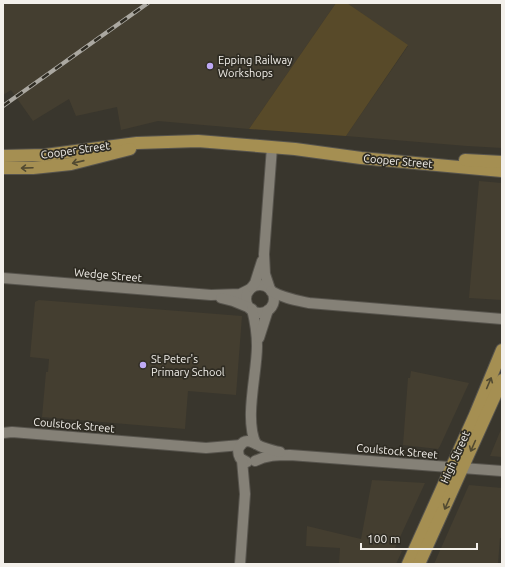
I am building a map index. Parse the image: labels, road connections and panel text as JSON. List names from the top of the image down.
{
  "streets": {
    "main road": ["Cooper Street", "High Street"],
    "street": ["Wedge Street", "Coulstock Street"]
  },
  "crossings": [
    ["Coulstock Street", "High Street"]
  ],
  "places": ["Epping Railway Workshops", "St Peter's Primary School"],
  "scale_bar": "100 m"
}
